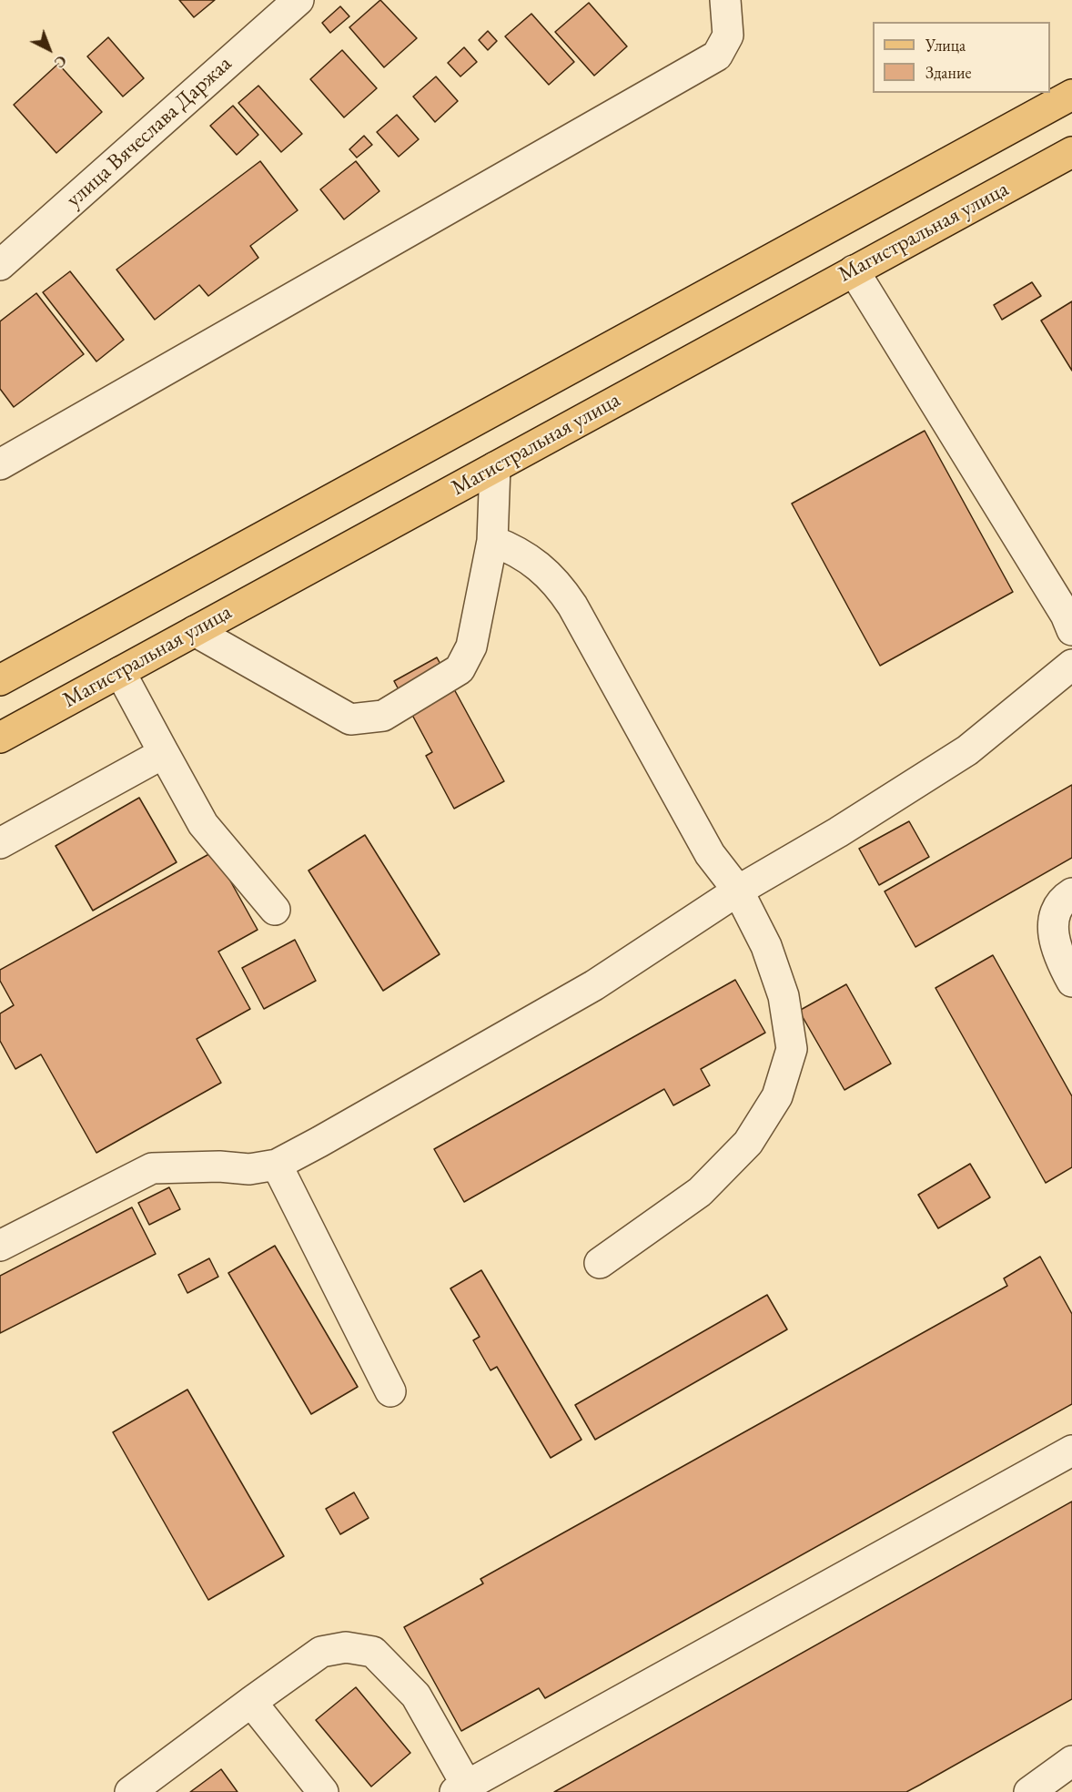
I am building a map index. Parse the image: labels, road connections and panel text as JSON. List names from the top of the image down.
{
  "streets": {
    "main road": ["Магистральная улица"],
    "street": ["улица Вячеслава Даржаа"]
  },
  "legend": ["Улица", "Здание"],
  "north": "bottom right"
}
